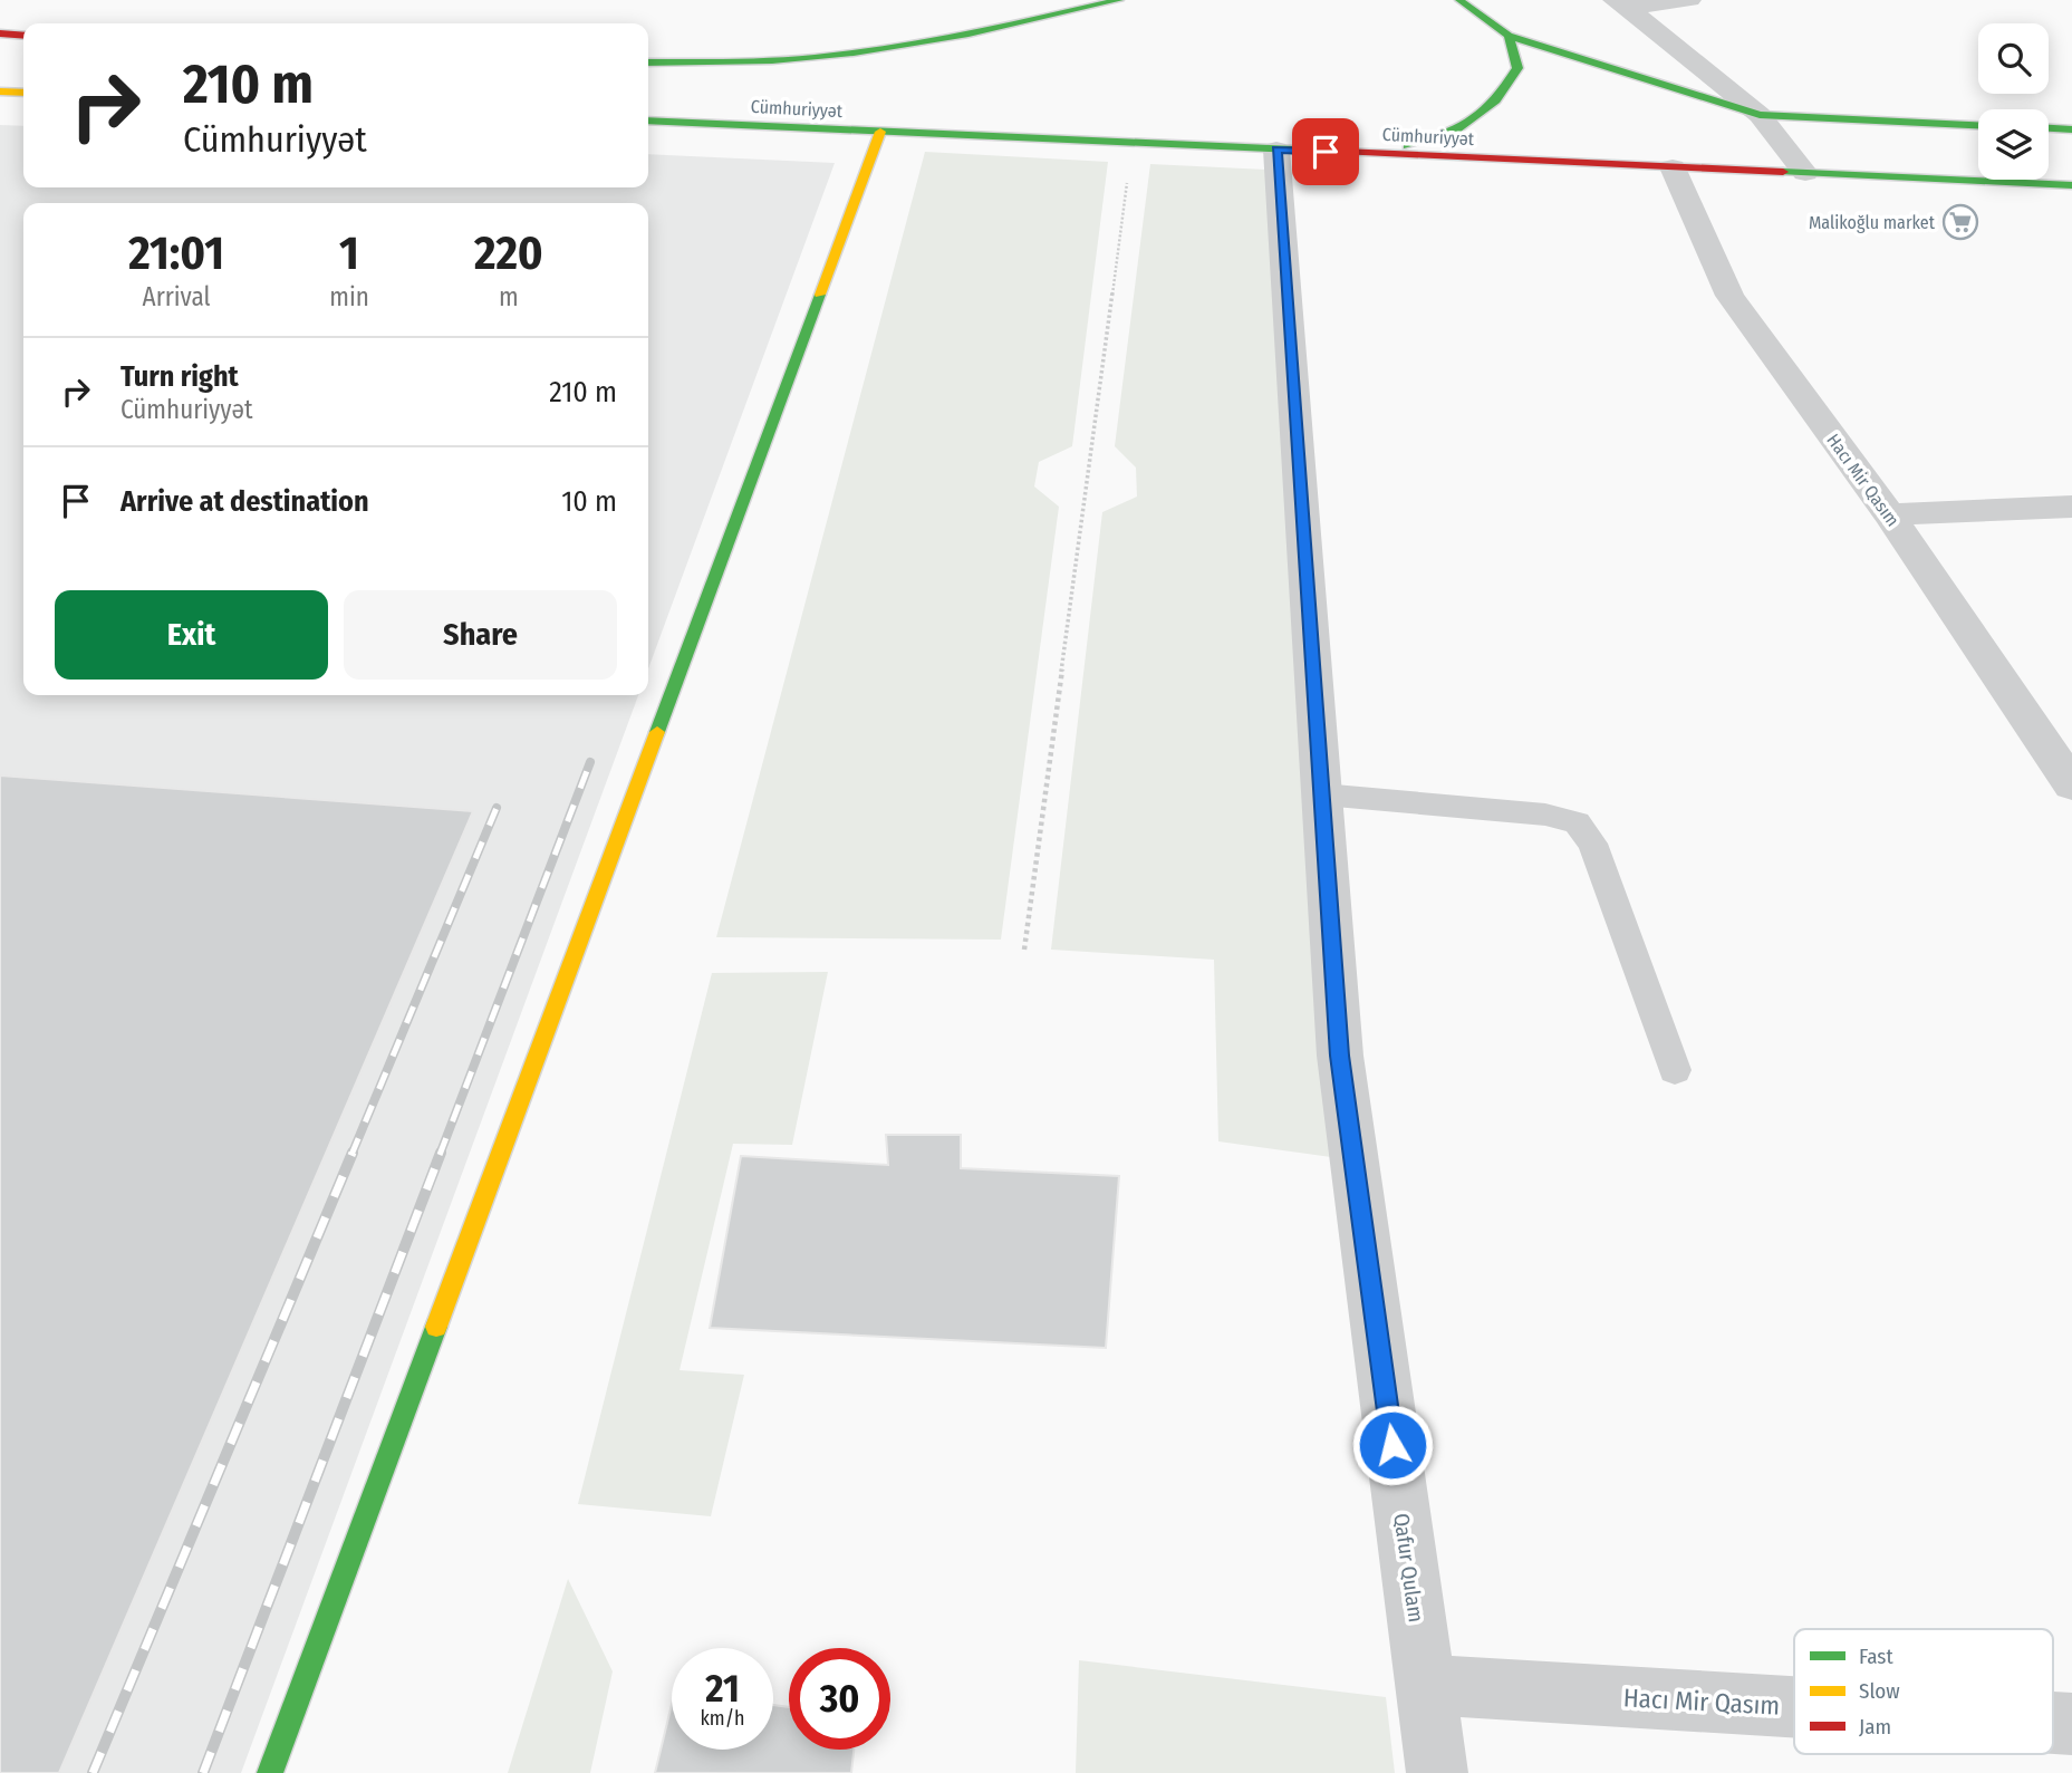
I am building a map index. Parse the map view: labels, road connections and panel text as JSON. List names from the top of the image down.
{
  "streets": {
    "main road": ["Cümhuriyyət"],
    "street": ["Hacı Mir Qasım", "Qafur Qulam"]
  },
  "crossings": [
    ["Cümhuriyyət", "Hacı Mir Qasım"],
    ["Cümhuriyyət", "Qafur Qulam"],
    ["Hacı Mir Qasım", "Qafur Qulam"]
  ],
  "places": {
    "supermarket": ["Malikoğlu market"]
  },
  "legend": ["Fast", "Slow", "Jam"],
  "page": {
    "turn": ["210 m", "Cümhuriyyət"],
    "eta": [
      "21:01",
      "Arrival",
      "1",
      "min",
      "220",
      "m"
    ],
    "list": [
      {
        "name": "Turn right",
        "note": "Cümhuriyyət",
        "value": "210 m"
      },
      {
        "name": "Arrive at destination",
        "value": "10 m"
      }
    ],
    "buttons": ["Exit", "Share"],
    "speed": "21 km/h",
    "limit": "30"
  }
}
